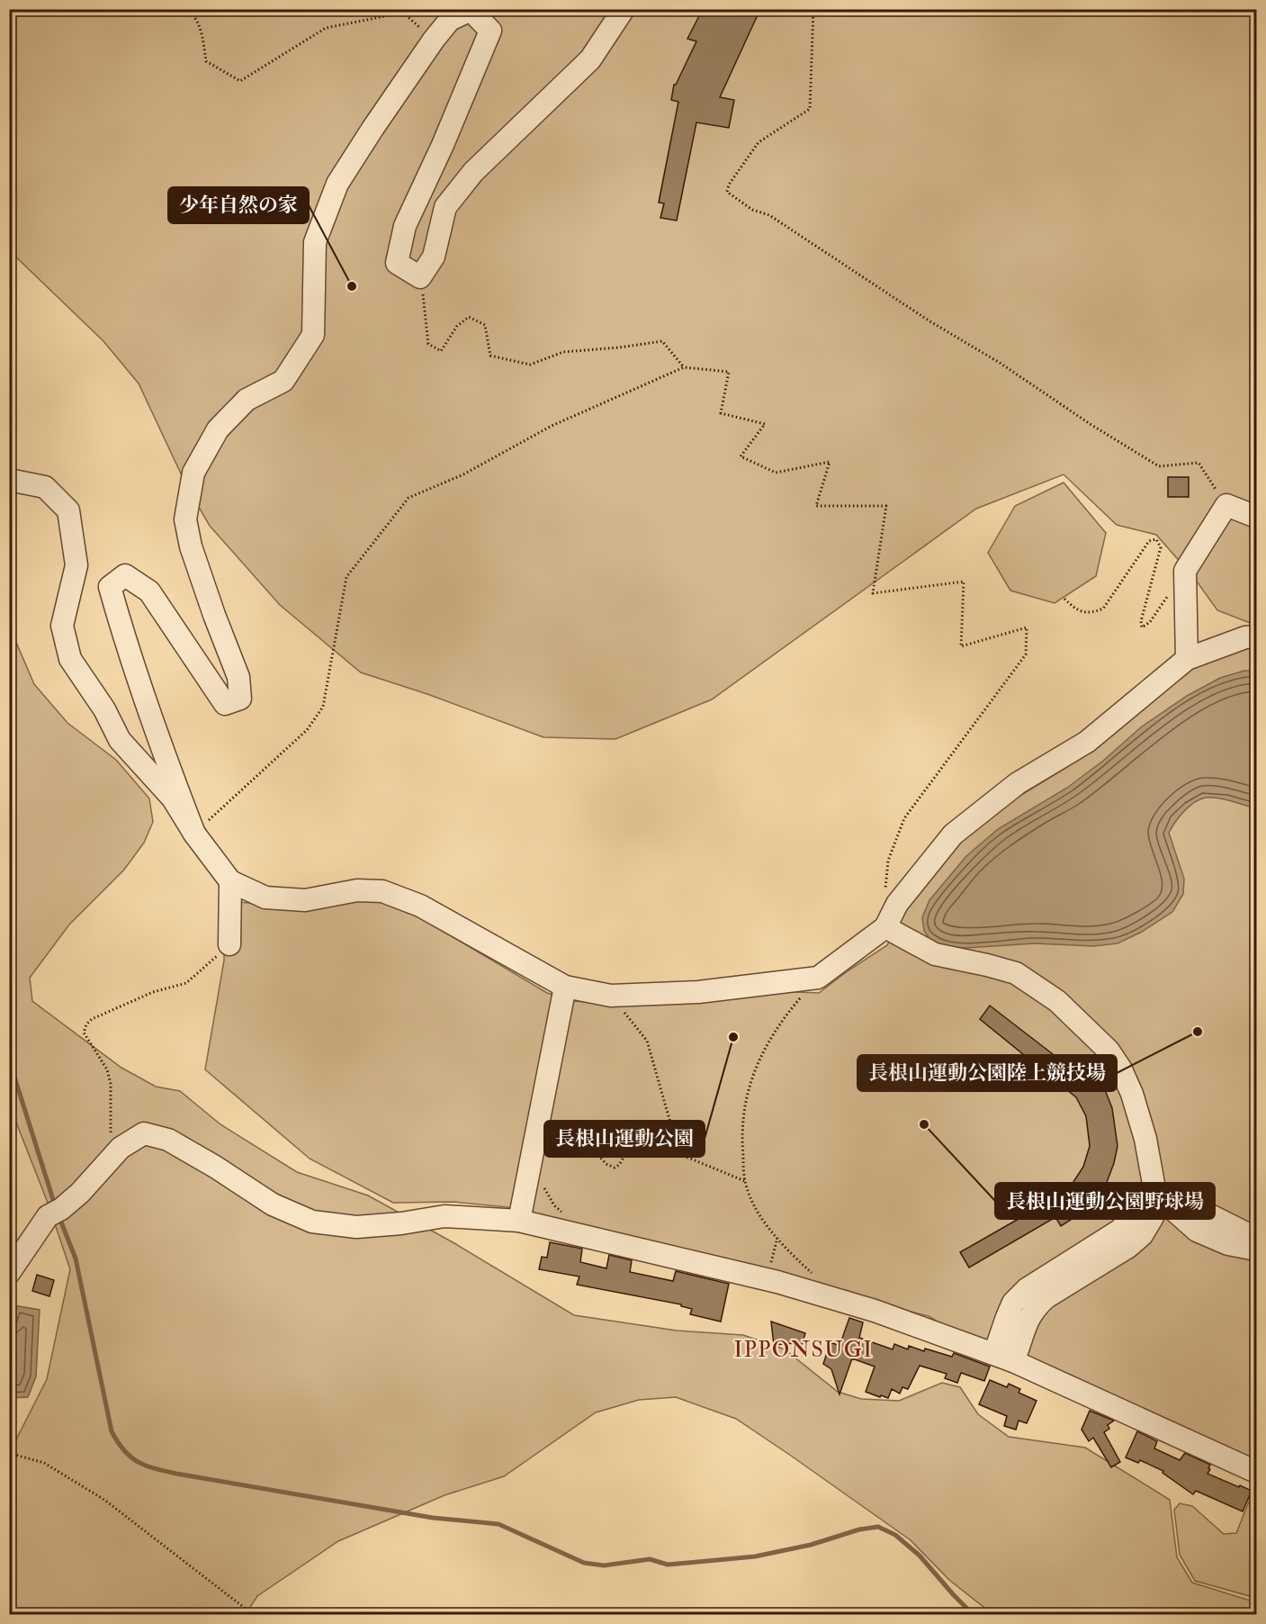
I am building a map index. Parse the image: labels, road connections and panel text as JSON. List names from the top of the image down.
{
  "districts": ["IPPONSUGI"],
  "places": [
    "少年自然の家",
    "長根山運動公園陸上競技場",
    "長根山運動公園",
    "長根山運動公園野球場"
  ]
}
